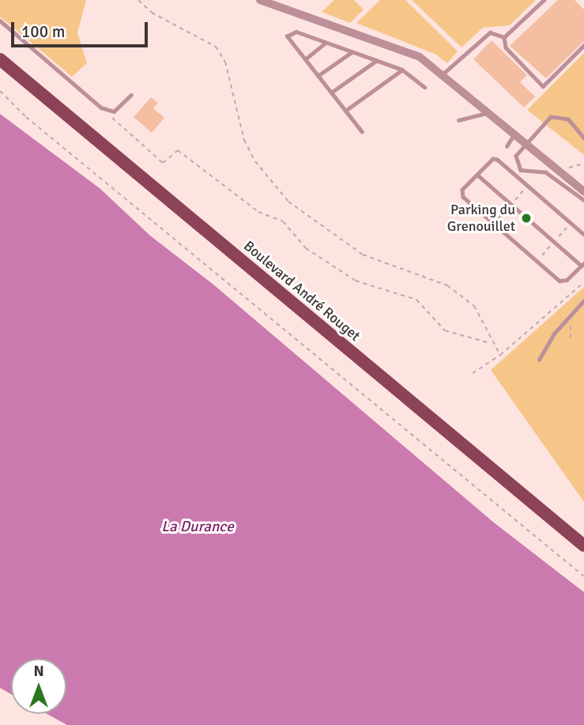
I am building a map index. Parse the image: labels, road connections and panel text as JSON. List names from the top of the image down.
{
  "streets": {
    "main road": ["Boulevard André Rouget"]
  },
  "water": ["La Durance"],
  "places": ["Parking du Grenouillet"],
  "scale_bar": "100 m",
  "north": "top"
}
